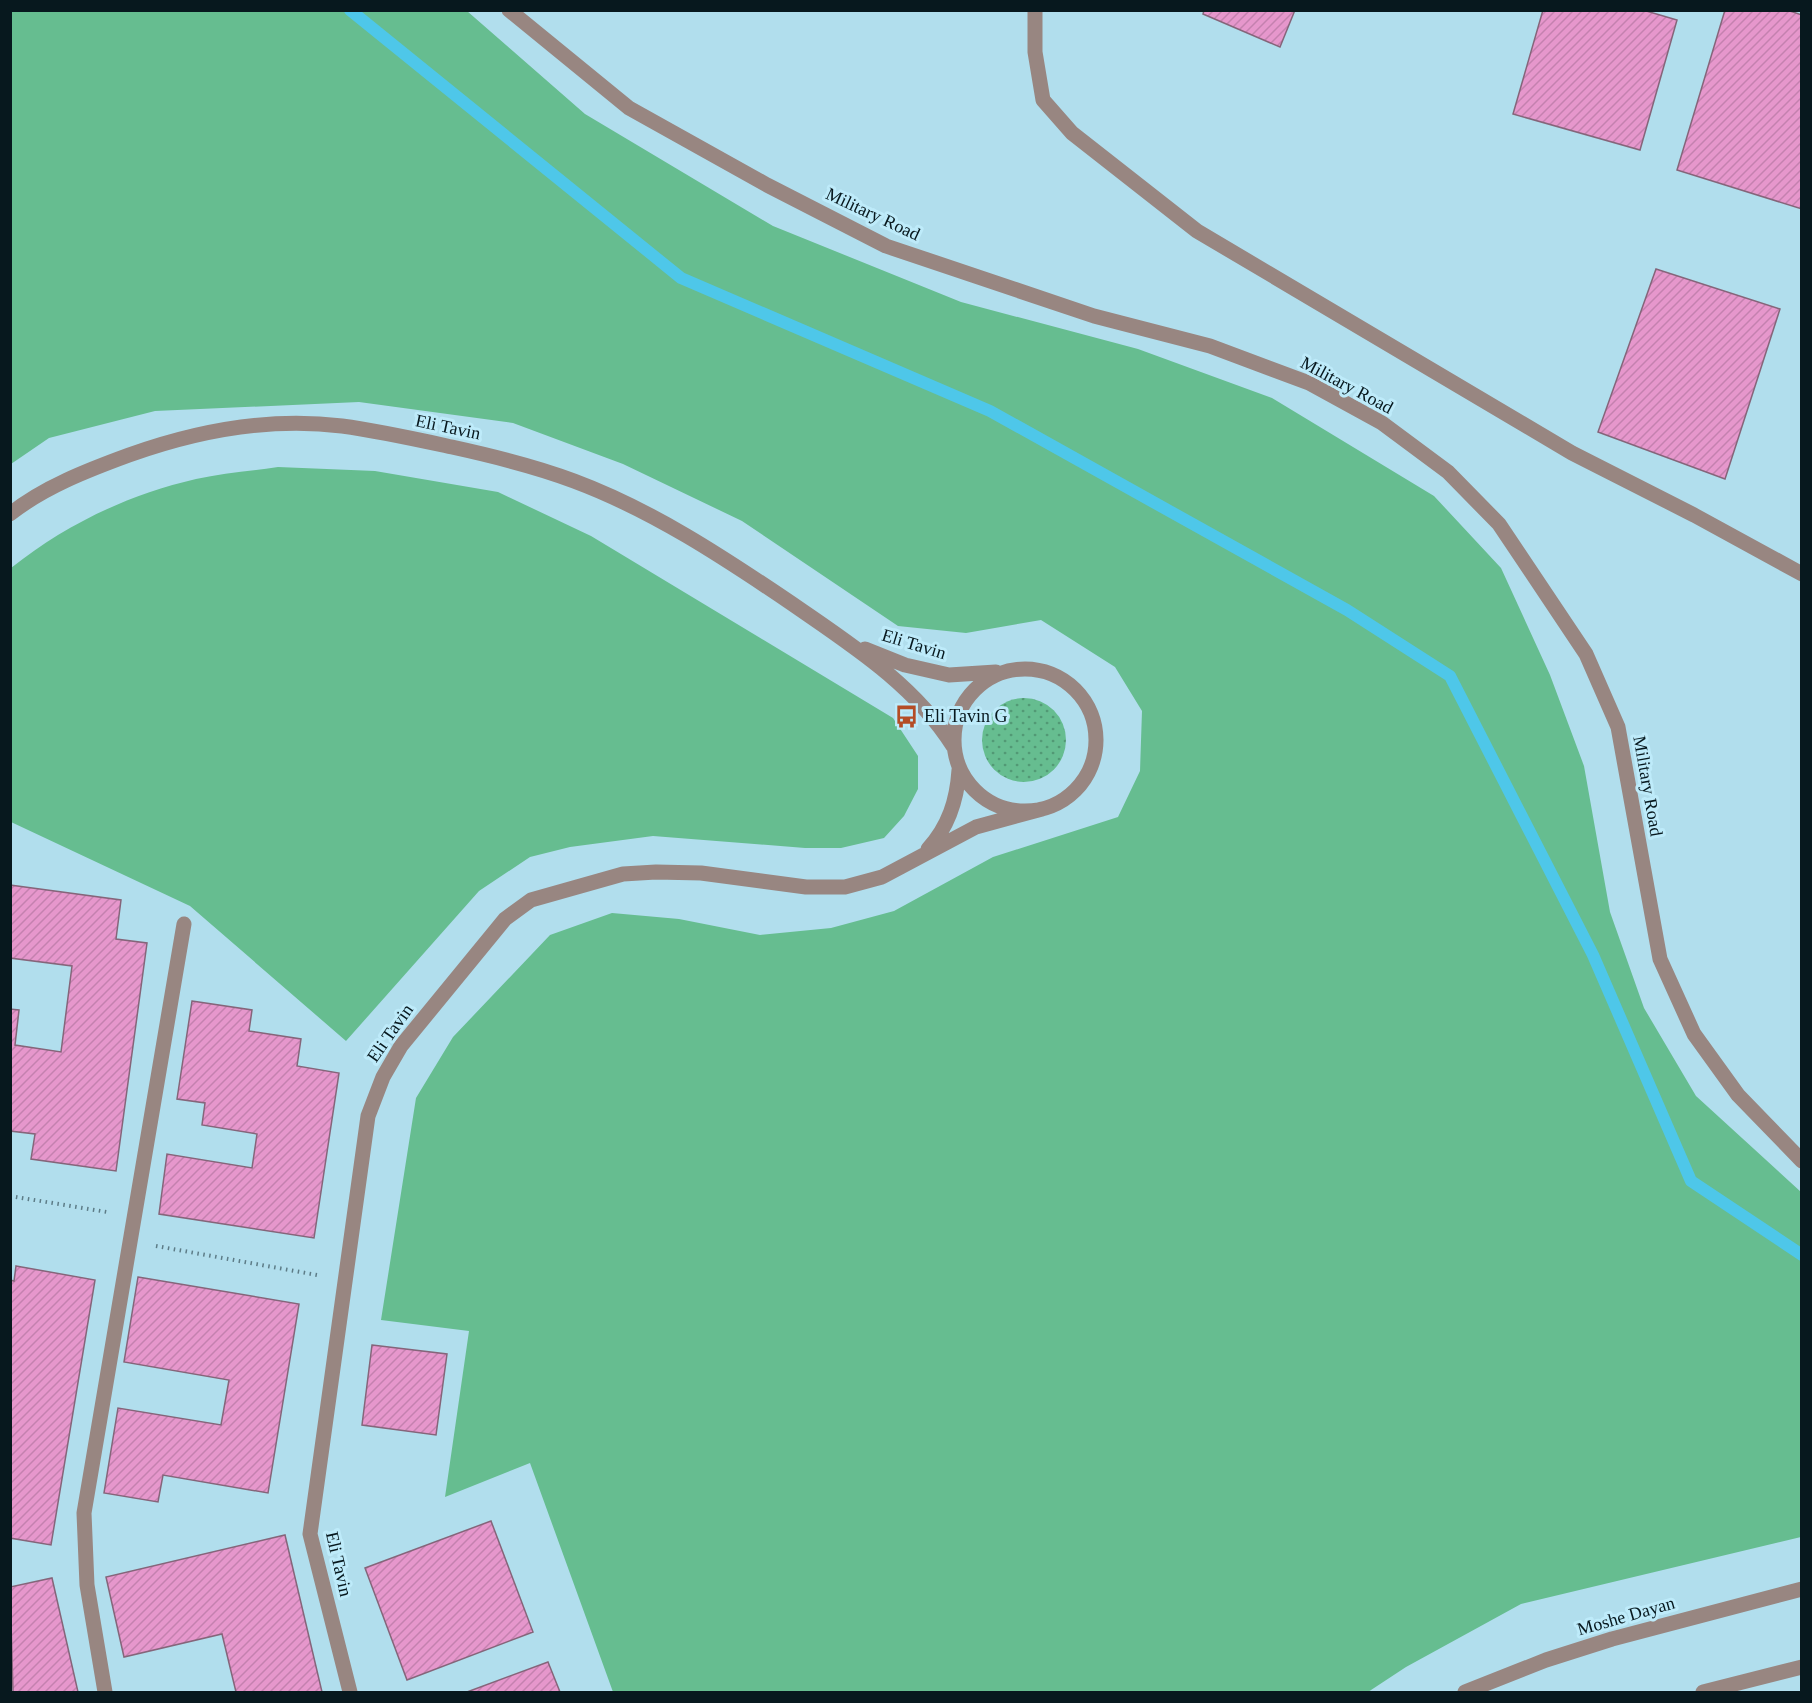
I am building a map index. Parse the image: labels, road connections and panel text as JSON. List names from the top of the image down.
{
  "streets": {
    "street": ["Military Road", "Eli Tavin", "Moshe Dayan"]
  },
  "places": {
    "bus stop": ["Eli Tavin G"]
  }
}
